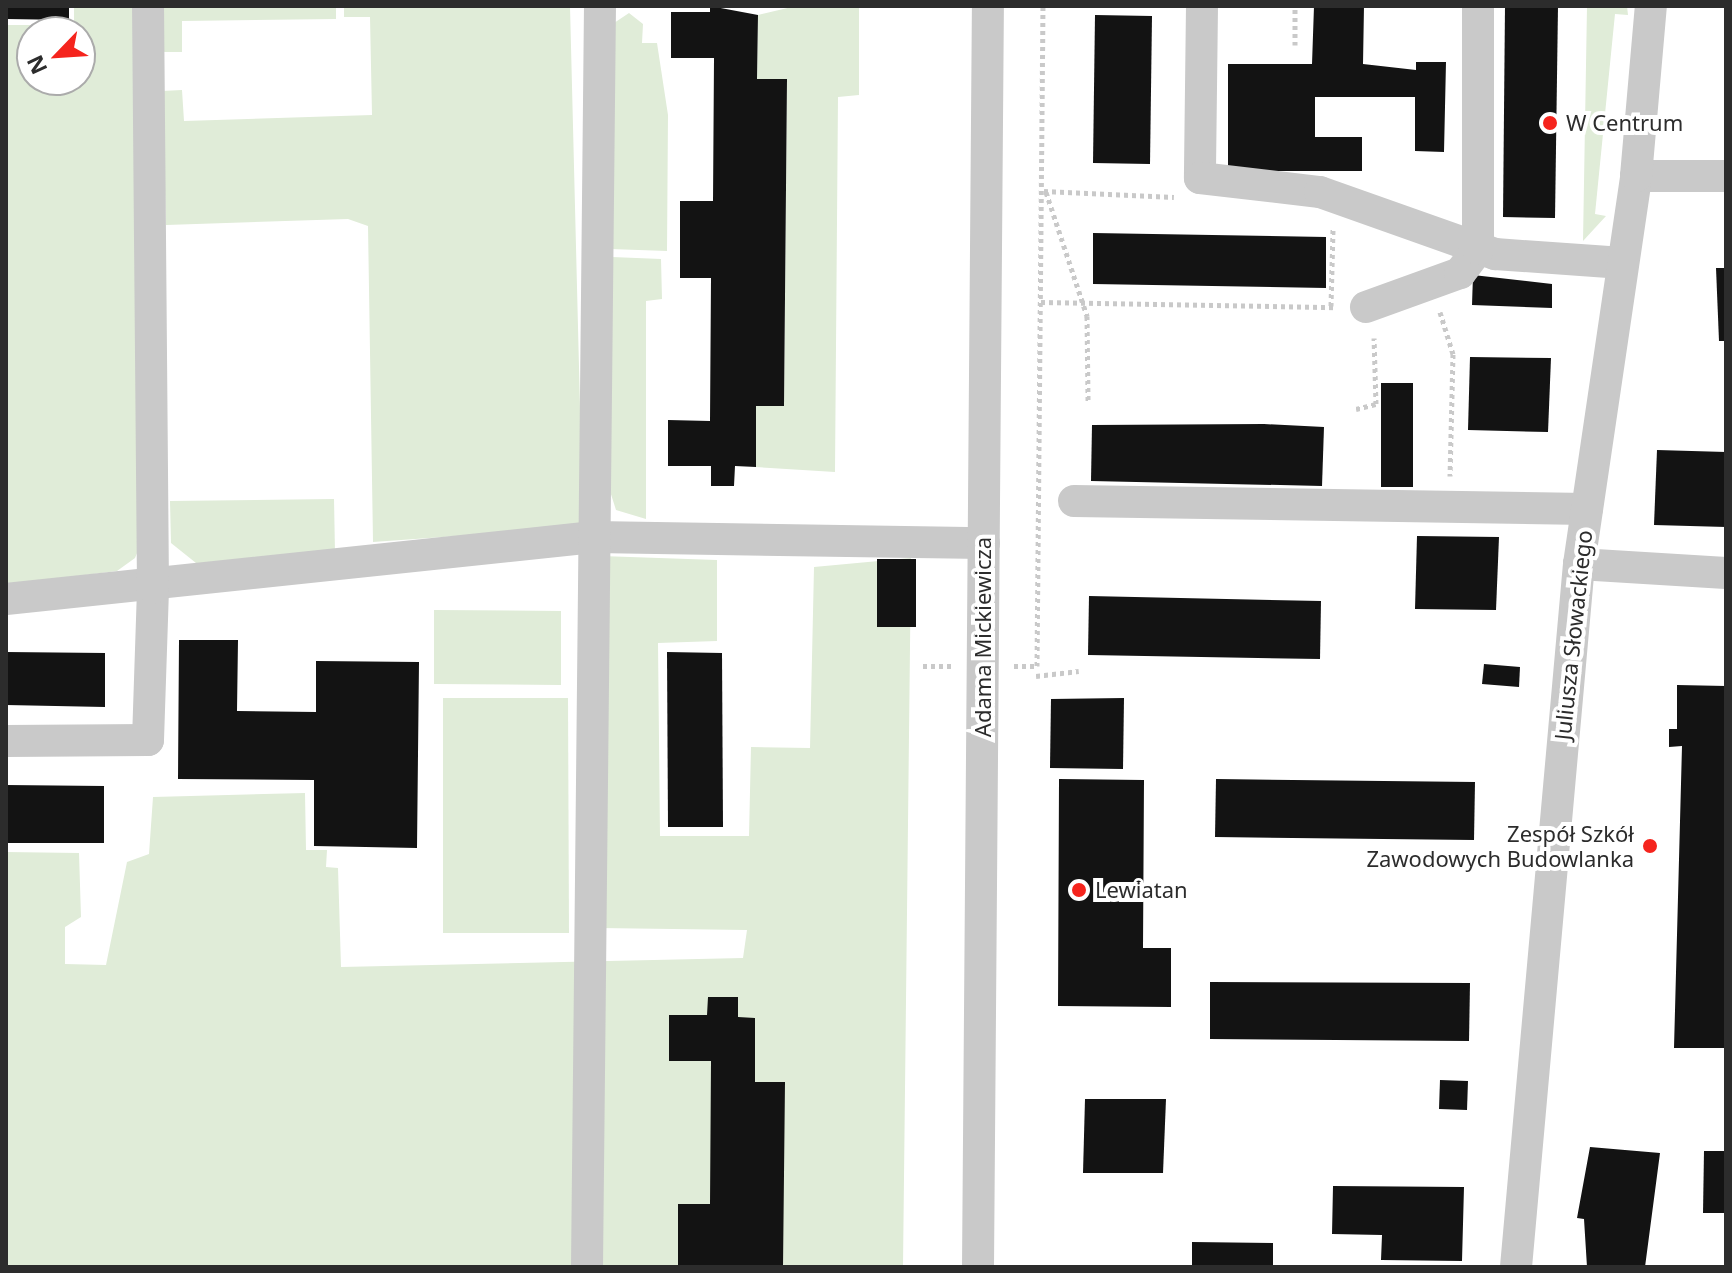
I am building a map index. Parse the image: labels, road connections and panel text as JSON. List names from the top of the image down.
{
  "streets": {
    "street": ["Juliusza Słowackiego", "Adama Mickiewicza"]
  },
  "places": ["W Centrum", "Zespół Szkół Zawodowych Budowlanka", "Lewiatan"],
  "north": "bottom left"
}
